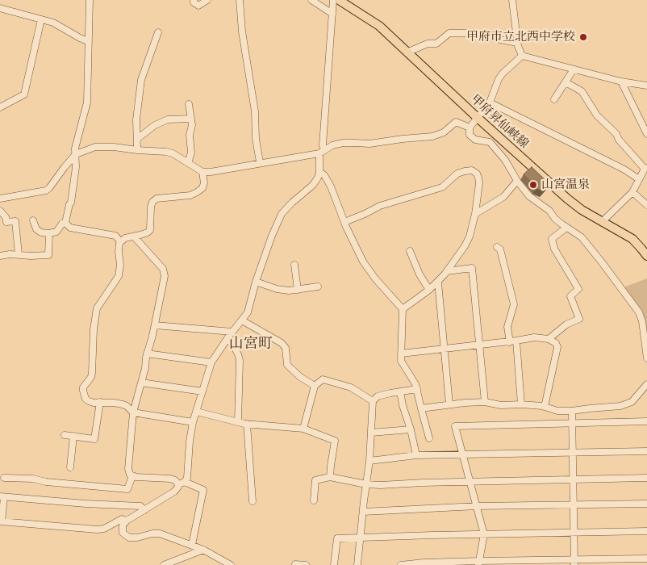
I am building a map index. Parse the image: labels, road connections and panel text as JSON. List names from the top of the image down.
{
  "streets": {
    "main road": ["甲府昇仙峡線"]
  },
  "districts": ["山宮町"],
  "places": ["甲府市立北西中学校", "山宮温泉"]
}
